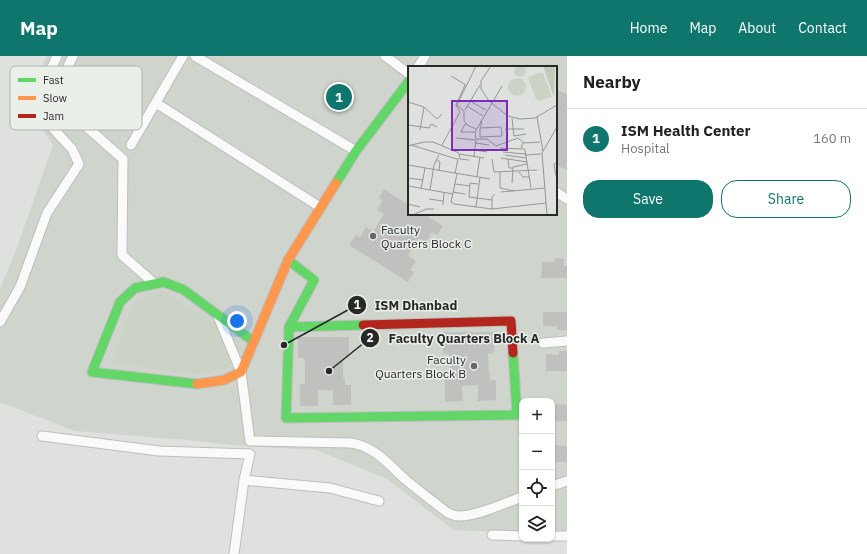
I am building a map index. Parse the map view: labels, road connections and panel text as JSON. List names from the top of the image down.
{
  "places": [
    "Faculty Quarters Block C",
    "ISM Dhanbad",
    "Faculty Quarters Block B",
    "Faculty Quarters Block A"
  ],
  "legend": ["Fast", "Slow", "Jam"],
  "page": {
    "header": "Map",
    "nav": [
      "Home",
      "Map",
      "About",
      "Contact"
    ],
    "heading": "Nearby",
    "pins": "1",
    "list": [
      {
        "mark": "1",
        "name": "ISM Health Center",
        "note": "Hospital",
        "value": "160 m"
      }
    ],
    "buttons": ["Save", "Share"],
    "map_buttons": ["+", "−"]
  }
}
